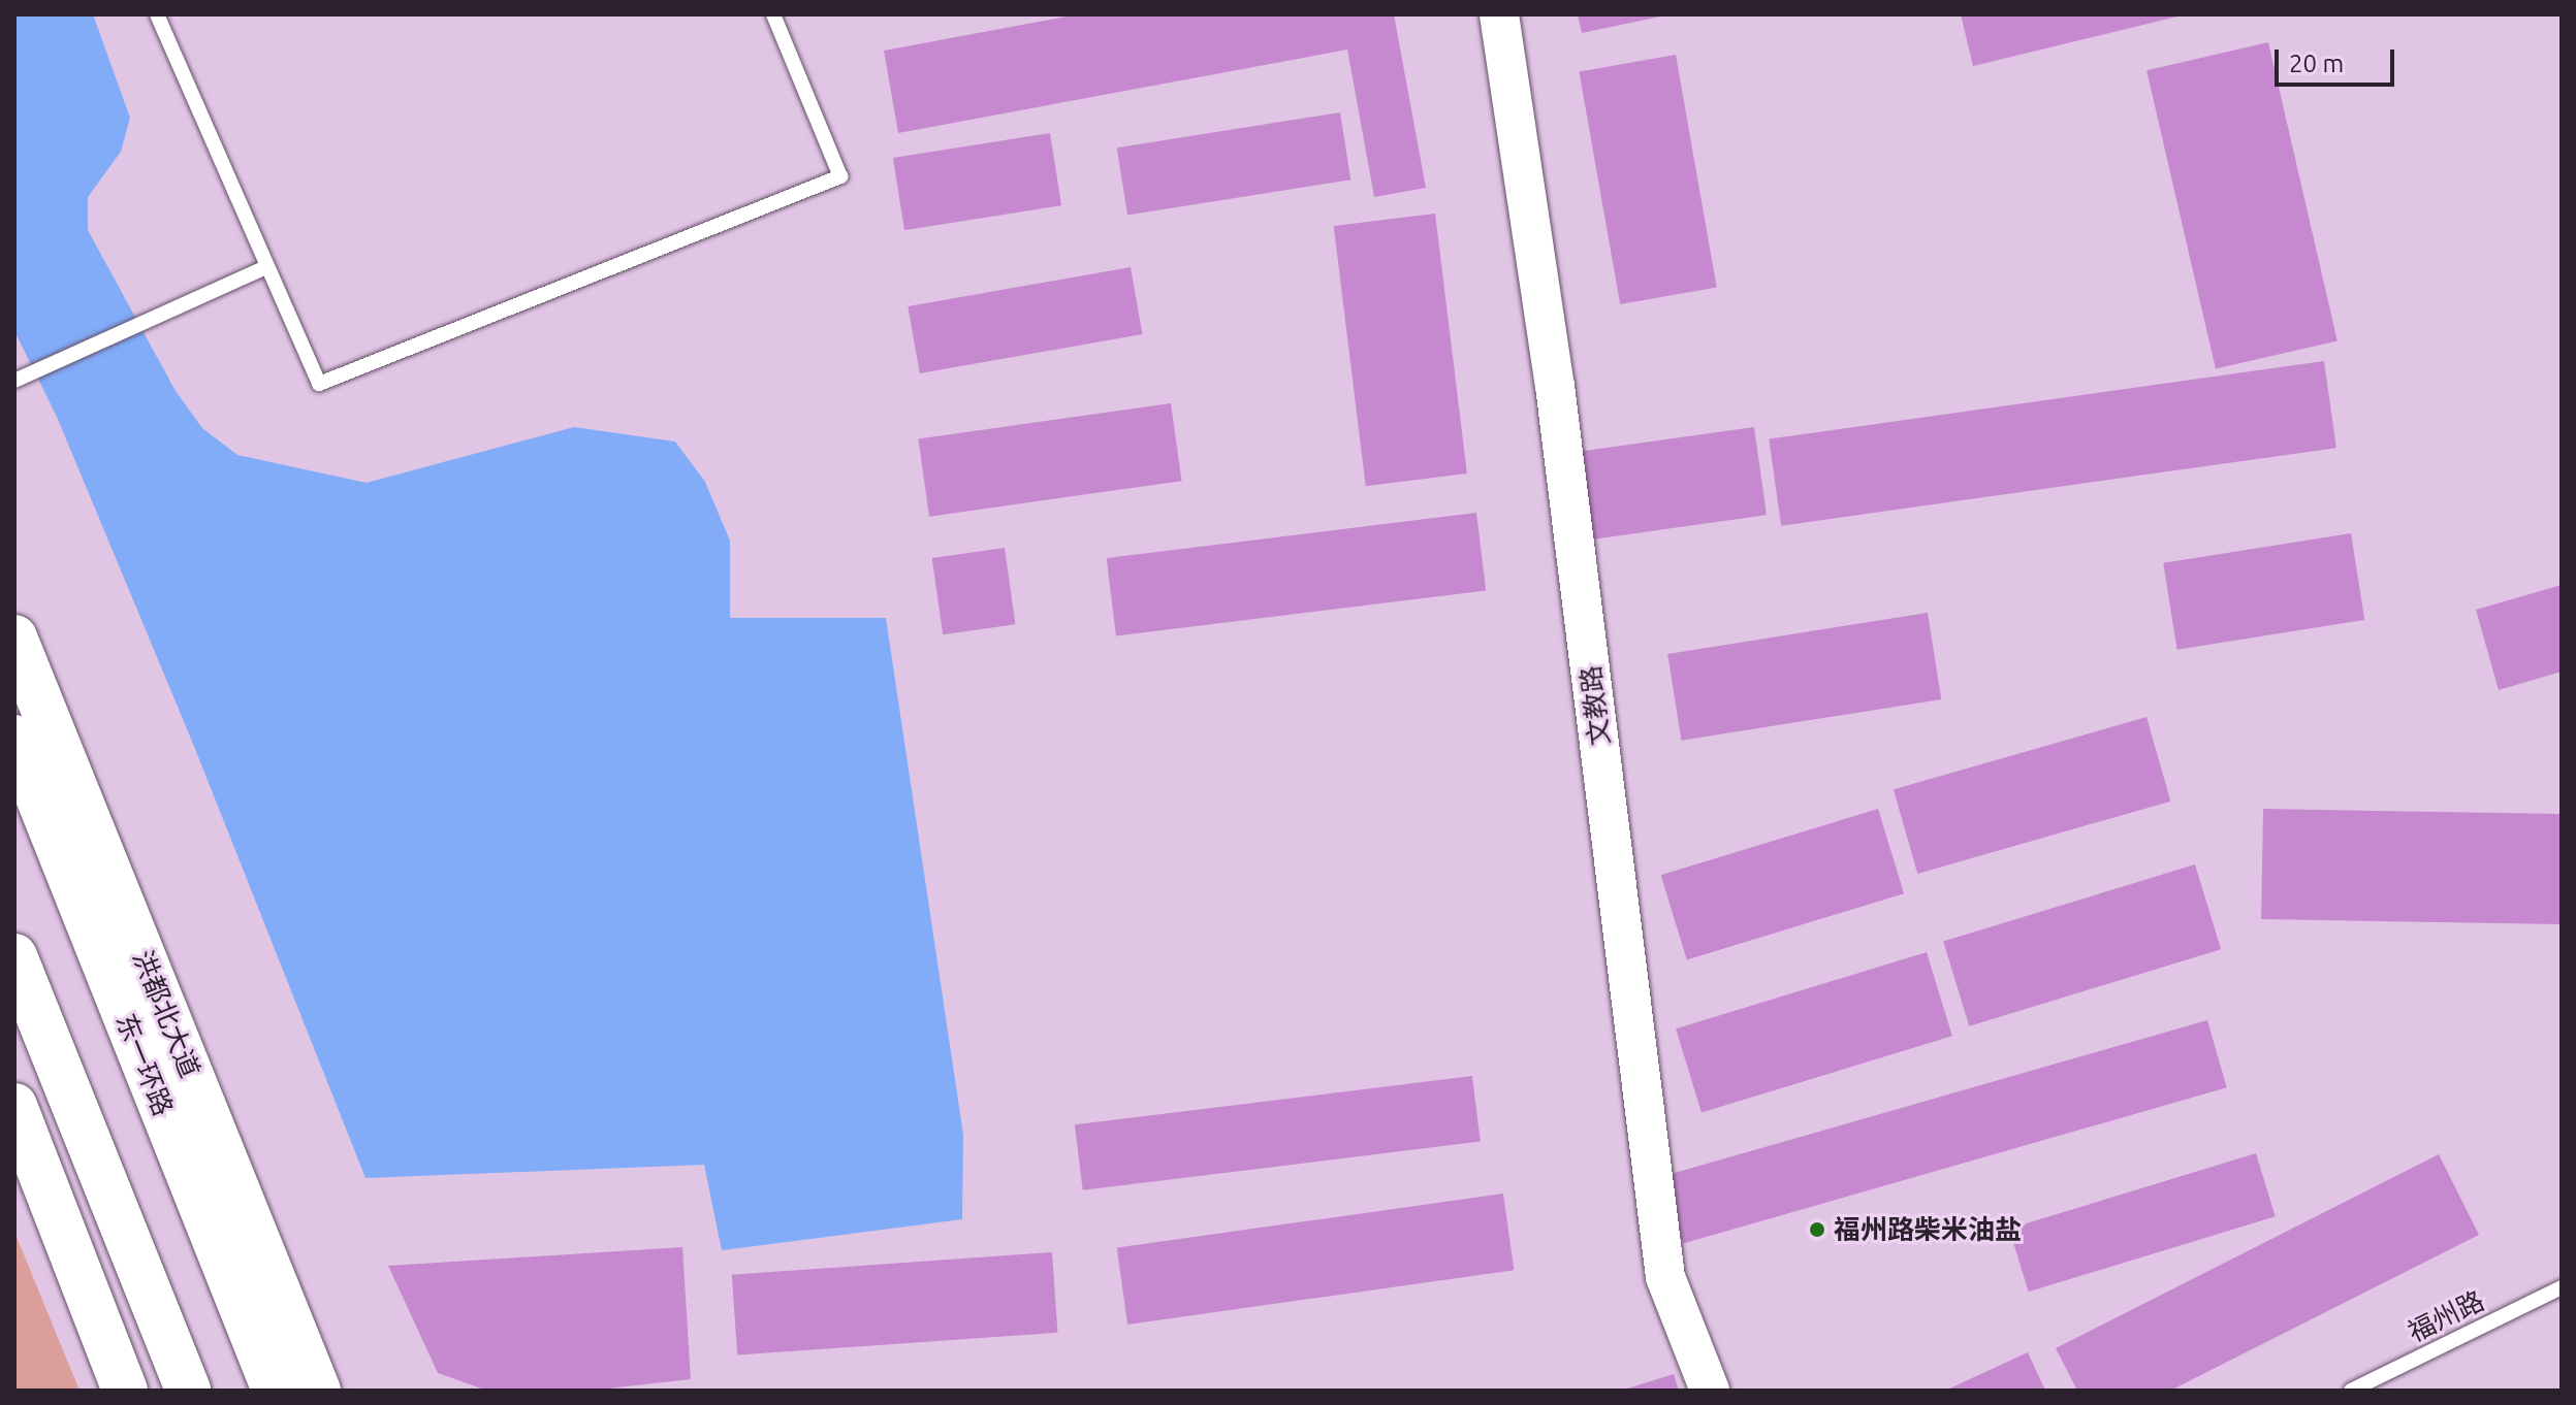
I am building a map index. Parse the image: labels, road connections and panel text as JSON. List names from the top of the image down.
{
  "streets": {
    "main road": ["洪都北大道", "东一环路"],
    "street": ["文教路"],
    "lane": ["福州路"]
  },
  "places": ["福州路柴米油盐"],
  "scale_bar": "20 m"
}
